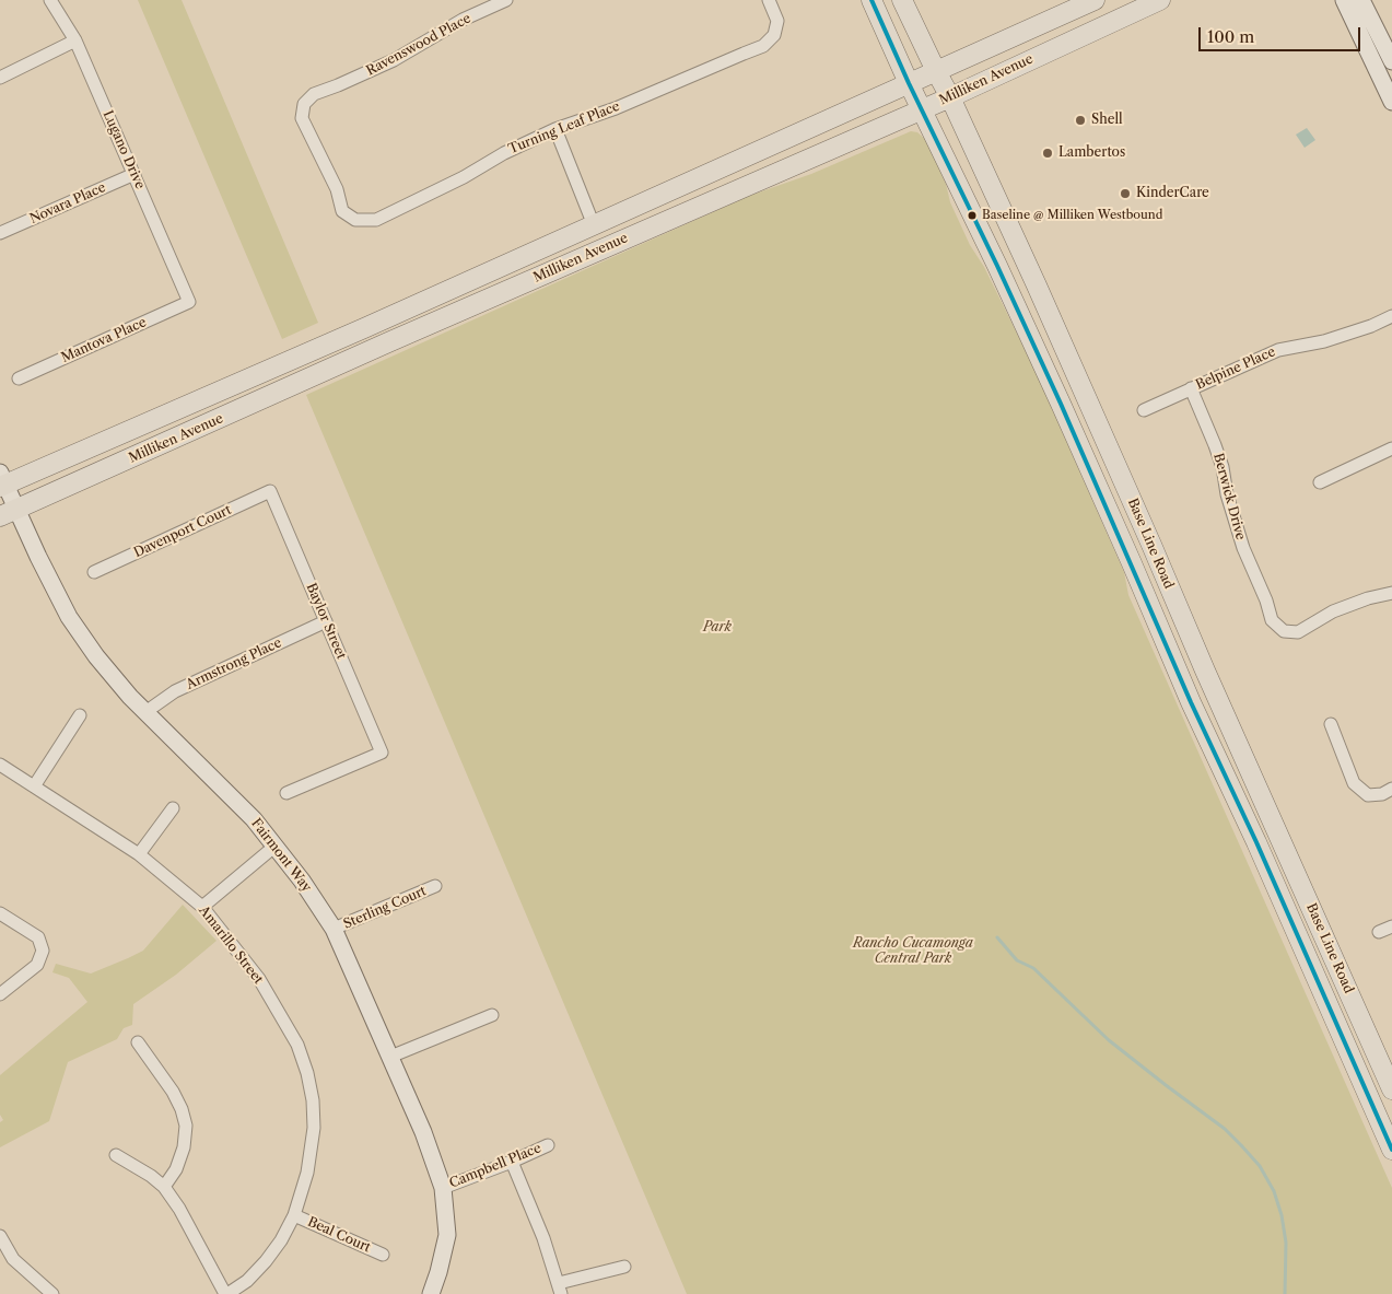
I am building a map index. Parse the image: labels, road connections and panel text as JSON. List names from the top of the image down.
{
  "streets": {
    "main road": ["Milliken Avenue", "Base Line Road"],
    "street": [
      "Ravenswood Place",
      "Turning Leaf Place",
      "Lugano Drive",
      "Novara Place",
      "Mantova Place",
      "Belpine Place",
      "Berwick Drive",
      "Davenport Court",
      "Baylor Street",
      "Armstrong Place",
      "Fairmont Way",
      "Sterling Court",
      "Amarillo Street",
      "Campbell Place",
      "Beal Court"
    ]
  },
  "crossings": [
    ["Ravenswood Place", "Turning Leaf Place"],
    ["Milliken Avenue", "Base Line Road"],
    ["Milliken Avenue", "Fairmont Way"],
    ["Lugano Drive", "Novara Place"],
    ["Lugano Drive", "Mantova Place"],
    ["Belpine Place", "Berwick Drive"],
    ["Davenport Court", "Baylor Street"],
    ["Baylor Street", "Armstrong Place"],
    ["Armstrong Place", "Fairmont Way"],
    ["Fairmont Way", "Sterling Court"],
    ["Fairmont Way", "Campbell Place"],
    ["Amarillo Street", "Beal Court"]
  ],
  "parks": ["Park", "Rancho Cucamonga Central Park"],
  "places": [
    "Shell",
    "Lambertos",
    "KinderCare",
    "Baseline @ Milliken Westbound"
  ],
  "scale_bar": "100 m"
}
